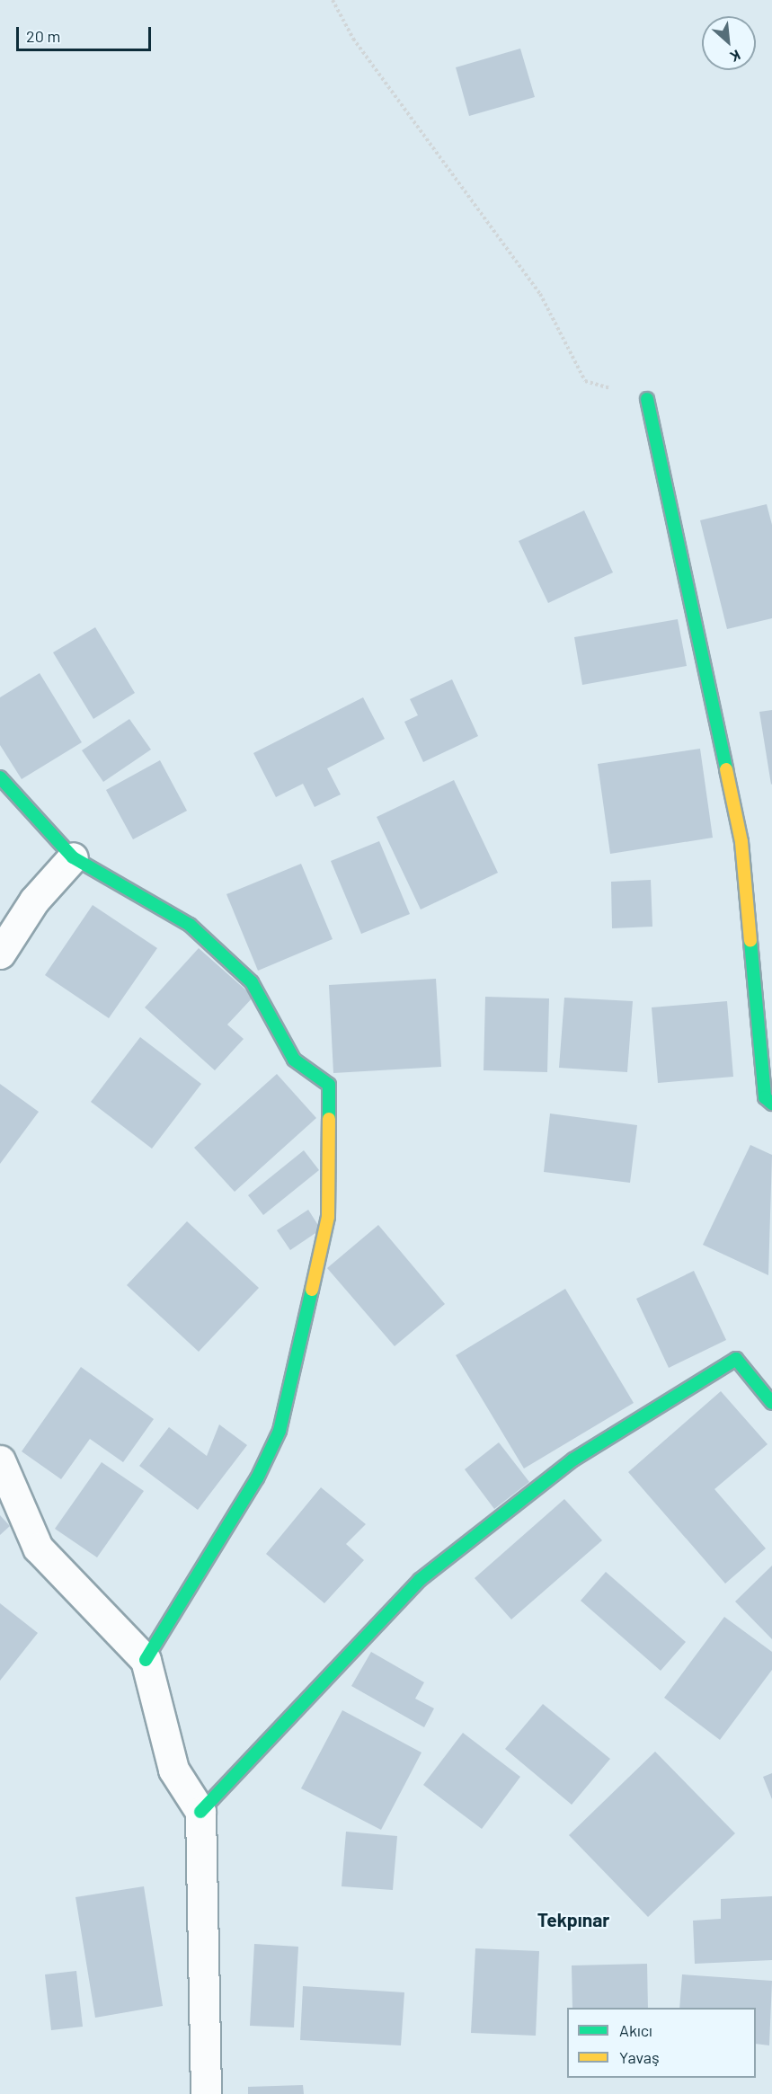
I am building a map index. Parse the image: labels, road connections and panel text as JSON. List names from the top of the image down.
{
  "districts": ["Tekpınar"],
  "legend": ["Akıcı", "Yavaş"],
  "scale_bar": "20 m",
  "north": "bottom right"
}
